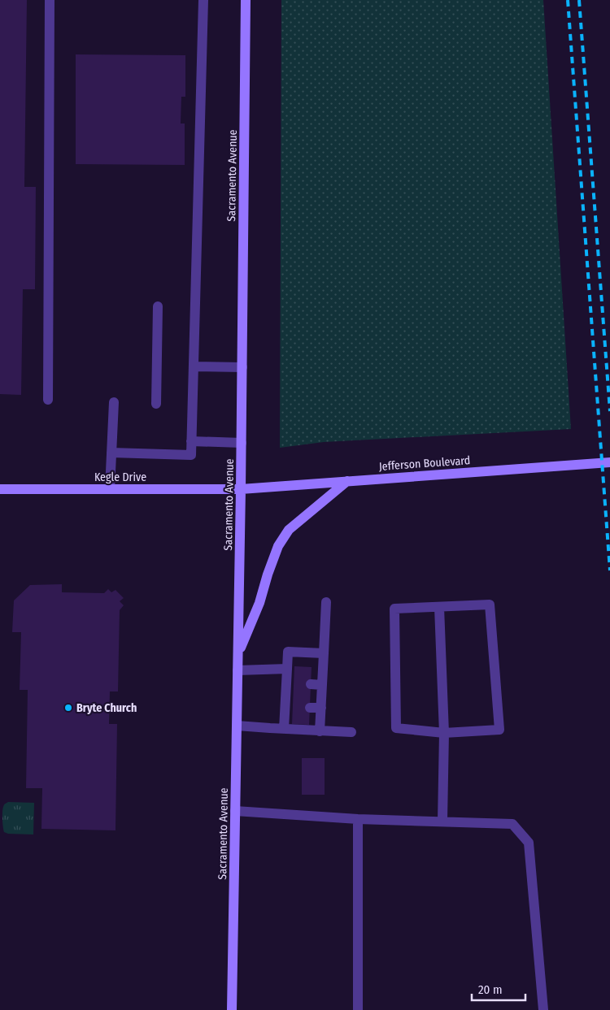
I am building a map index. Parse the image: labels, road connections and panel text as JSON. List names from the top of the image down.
{
  "streets": {
    "main road": ["Sacramento Avenue", "Jefferson Boulevard", "Kegle Drive"]
  },
  "crossings": [
    ["Sacramento Avenue", "Jefferson Boulevard"],
    ["Sacramento Avenue", "Kegle Drive"],
    ["Jefferson Boulevard", "Kegle Drive"]
  ],
  "places": ["Bryte Church"],
  "scale_bar": "20 m"
}
